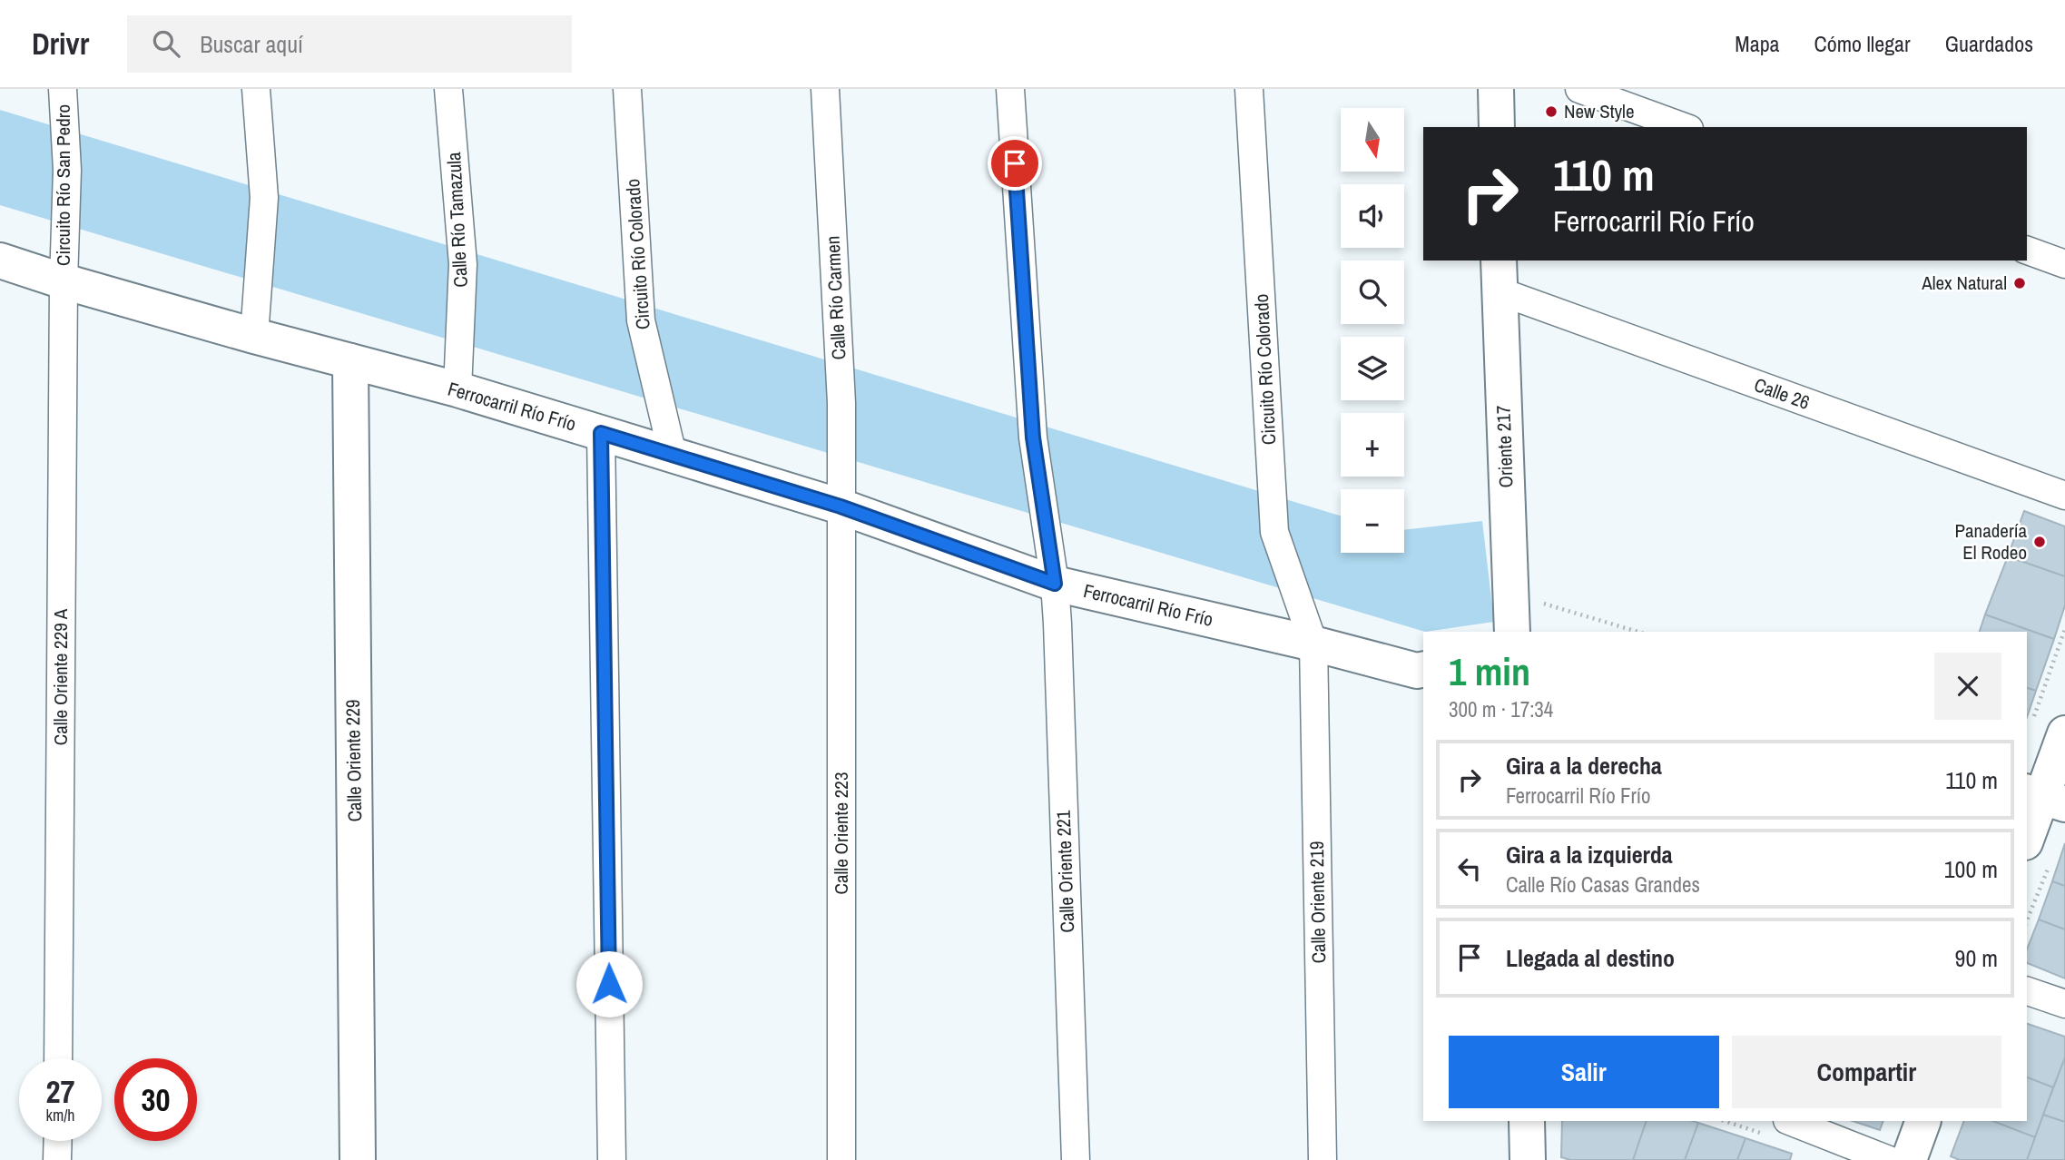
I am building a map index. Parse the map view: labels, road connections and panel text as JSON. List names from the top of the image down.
{
  "streets": {
    "main road": ["Ferrocarril Río Frío", "Oriente 217", "Calle Oriente 229"],
    "street": [
      "Circuito Río San Pedro",
      "Calle Río Tamazula",
      "Circuito Río Colorado",
      "Calle Río Carmen",
      "Calle 26",
      "Calle Oriente 229 A",
      "Calle Oriente 223",
      "Calle Oriente 221",
      "Calle Oriente 219"
    ]
  },
  "crossings": [
    ["Circuito Río San Pedro", "Ferrocarril Río Frío"],
    ["Circuito Río San Pedro", "Calle Oriente 229 A"],
    ["Calle Río Tamazula", "Ferrocarril Río Frío"],
    ["Circuito Río Colorado", "Ferrocarril Río Frío"],
    ["Circuito Río Colorado", "Calle Oriente 219"],
    ["Calle Río Carmen", "Ferrocarril Río Frío"],
    ["Calle Río Carmen", "Calle Oriente 223"],
    ["Calle 26", "Oriente 217"],
    ["Ferrocarril Río Frío", "Calle Oriente 229 A"],
    ["Ferrocarril Río Frío", "Calle Oriente 229"],
    ["Ferrocarril Río Frío", "Calle Oriente 223"],
    ["Ferrocarril Río Frío", "Calle Oriente 221"],
    ["Ferrocarril Río Frío", "Calle Oriente 219"]
  ],
  "places": ["New Style", "Alex Natural", "Panadería El Rodeo"],
  "north": "bottom",
  "page": {
    "header": "Drivr",
    "search": "Buscar aquí",
    "nav": ["Mapa", "Cómo llegar", "Guardados"],
    "map_buttons": ["+", "−"],
    "turn": ["110 m", "Ferrocarril Río Frío"],
    "heading": ["1 min", "300 m · 17:34"],
    "list": [
      {
        "name": "Gira a la derecha",
        "note": "Ferrocarril Río Frío",
        "value": "110 m"
      },
      {
        "name": "Gira a la izquierda",
        "note": "Calle Río Casas Grandes",
        "value": "100 m"
      },
      {
        "name": "Llegada al destino",
        "value": "90 m"
      }
    ],
    "buttons": ["Salir", "Compartir"],
    "speed": "27 km/h",
    "limit": "30"
  }
}
